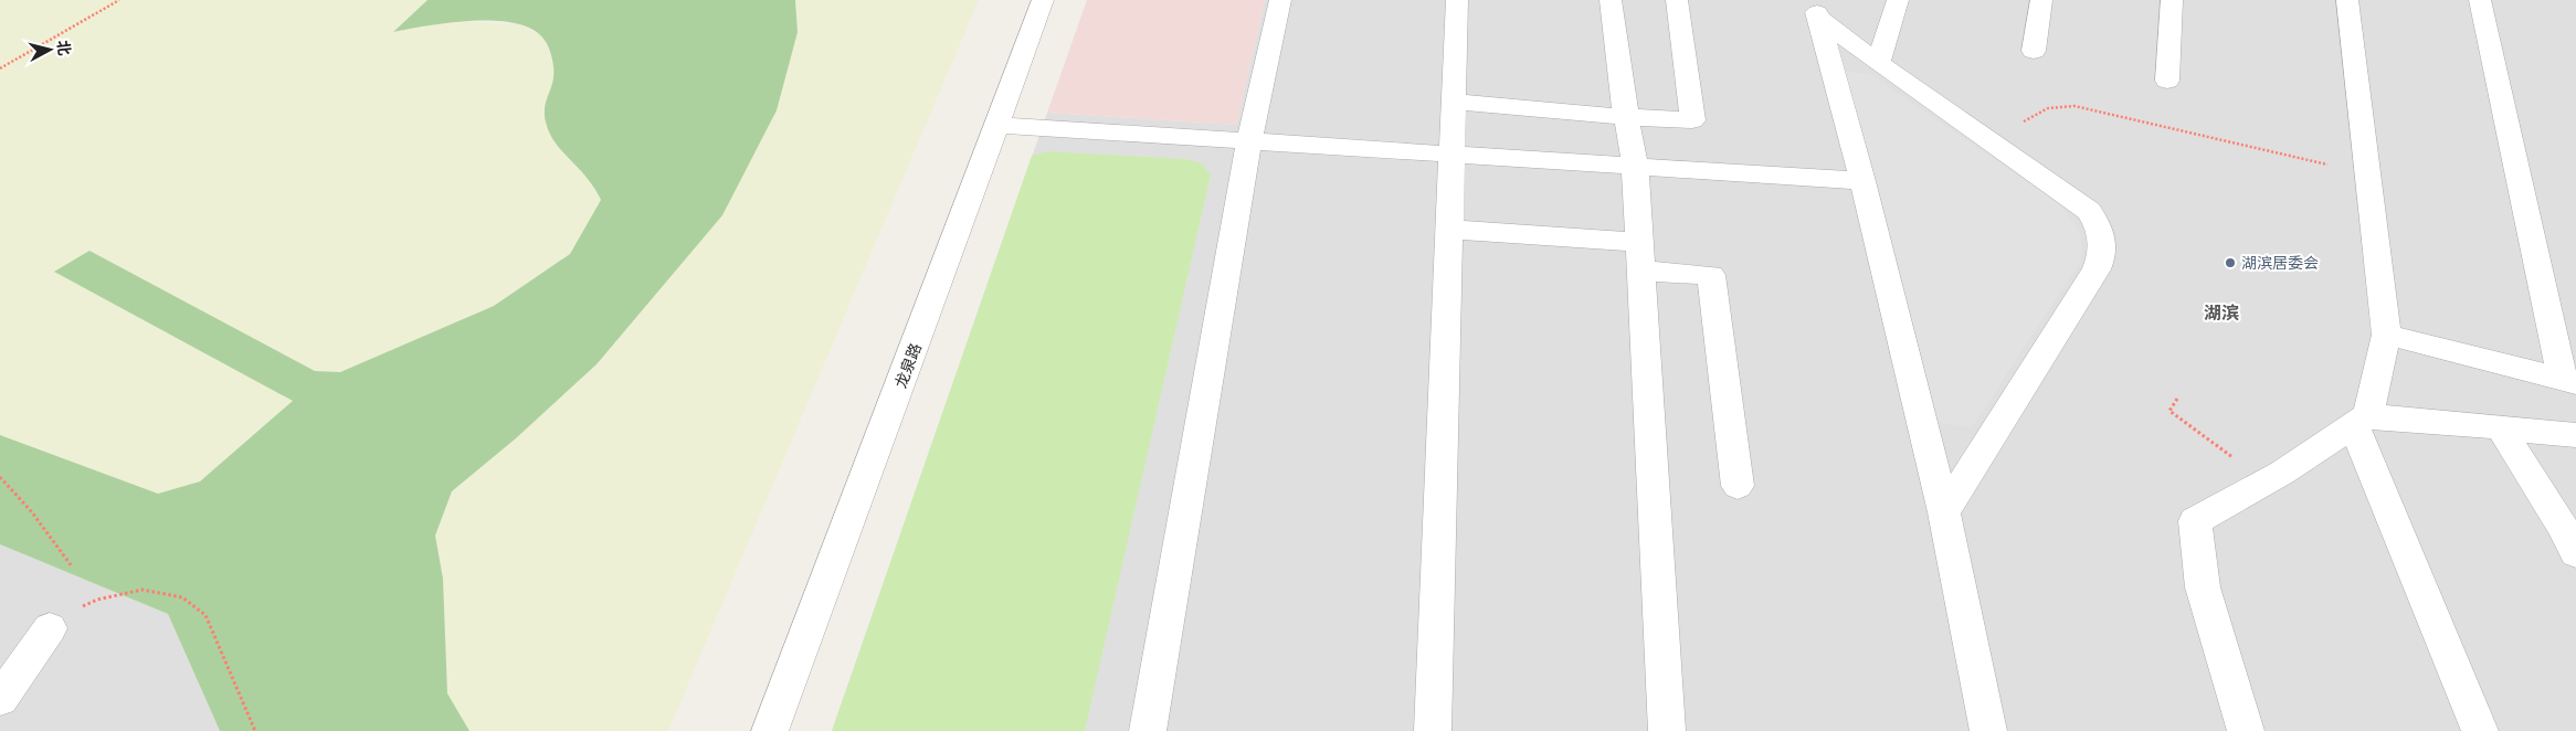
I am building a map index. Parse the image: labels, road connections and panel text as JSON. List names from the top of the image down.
{
  "streets": {
    "street": ["龙泉路"]
  },
  "districts": ["湖滨"],
  "places": ["湖滨居委会"],
  "north": "right"
}
